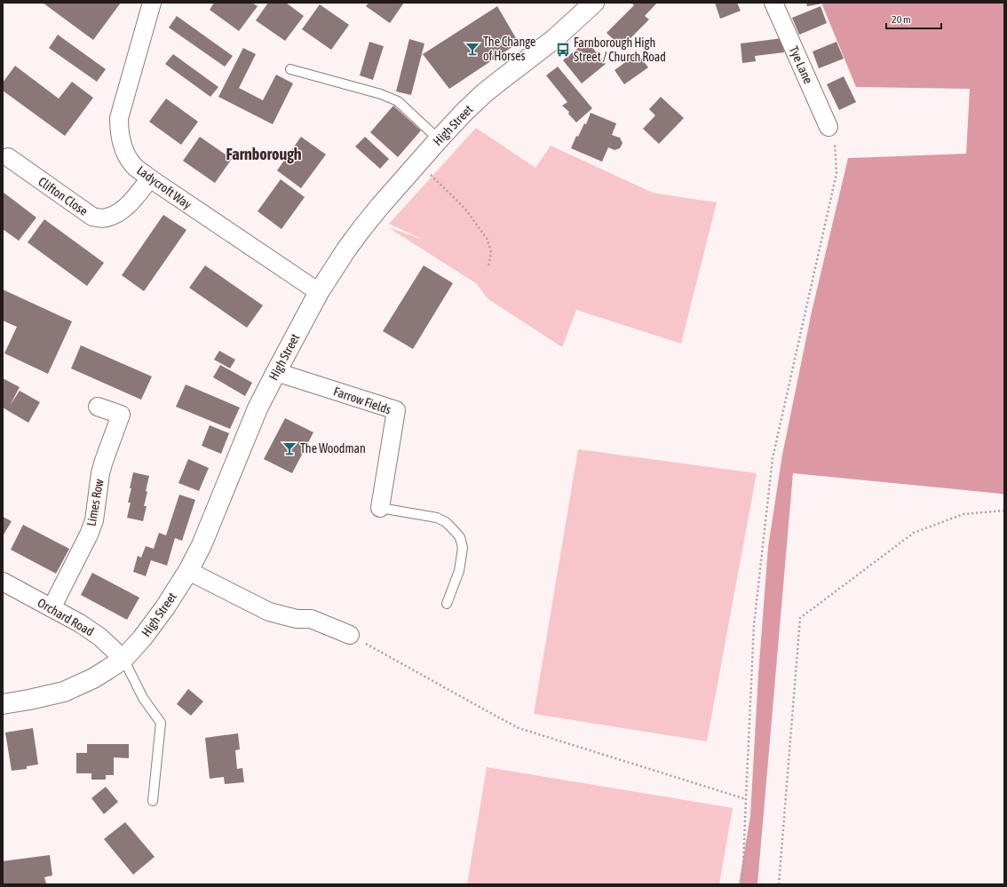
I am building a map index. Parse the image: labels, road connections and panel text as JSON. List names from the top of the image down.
{
  "streets": {
    "main road": ["High Street"],
    "street": [
      "Tye Lane",
      "Ladycroft Way",
      "Clifton Close",
      "Farrow Fields",
      "Limes Row",
      "Orchard Road"
    ]
  },
  "crossings": [
    ["High Street", "Ladycroft Way"],
    ["High Street", "Farrow Fields"],
    ["High Street", "Orchard Road"],
    ["Ladycroft Way", "Clifton Close"],
    ["Limes Row", "Orchard Road"]
  ],
  "districts": ["Farnborough"],
  "places": {
    "bar": ["The Change of Horses", "The Woodman"],
    "bus stop": ["Farnborough High Street / Church Road"]
  },
  "scale_bar": "20 m"
}
